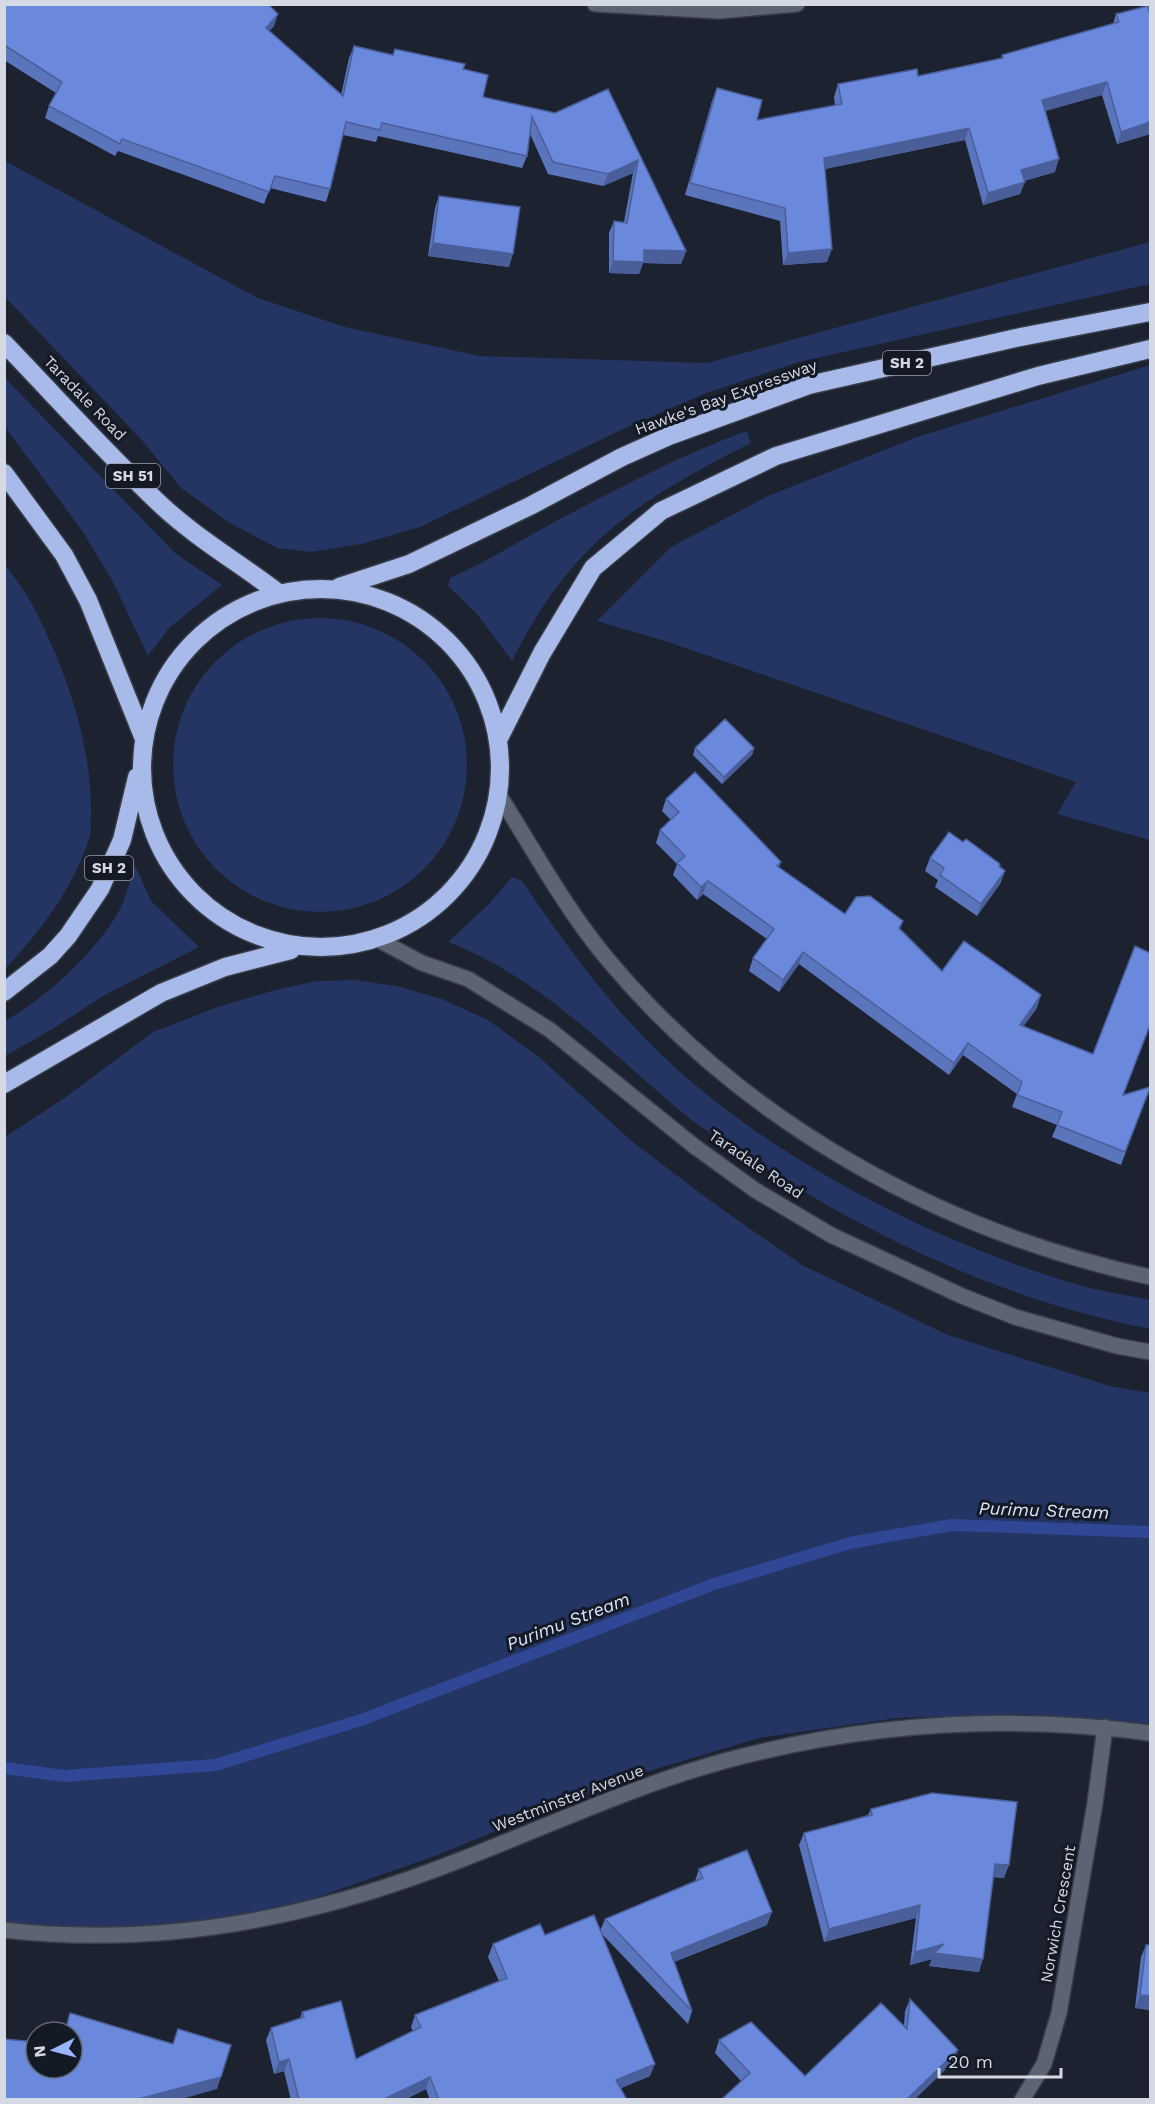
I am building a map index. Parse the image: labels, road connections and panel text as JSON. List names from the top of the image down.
{
  "streets": {
    "highway": [
      "SH 2",
      "Hawke's Bay Expressway",
      "Taradale Road",
      "SH 51"
    ],
    "street": ["Westminster Avenue", "Norwich Crescent"]
  },
  "crossings": [
    ["SH 2", "Hawke's Bay Expressway"],
    ["SH 2", "Taradale Road"],
    ["Westminster Avenue", "Norwich Crescent"]
  ],
  "water": ["Purimu Stream"],
  "scale_bar": "20 m",
  "north": "left"
}
